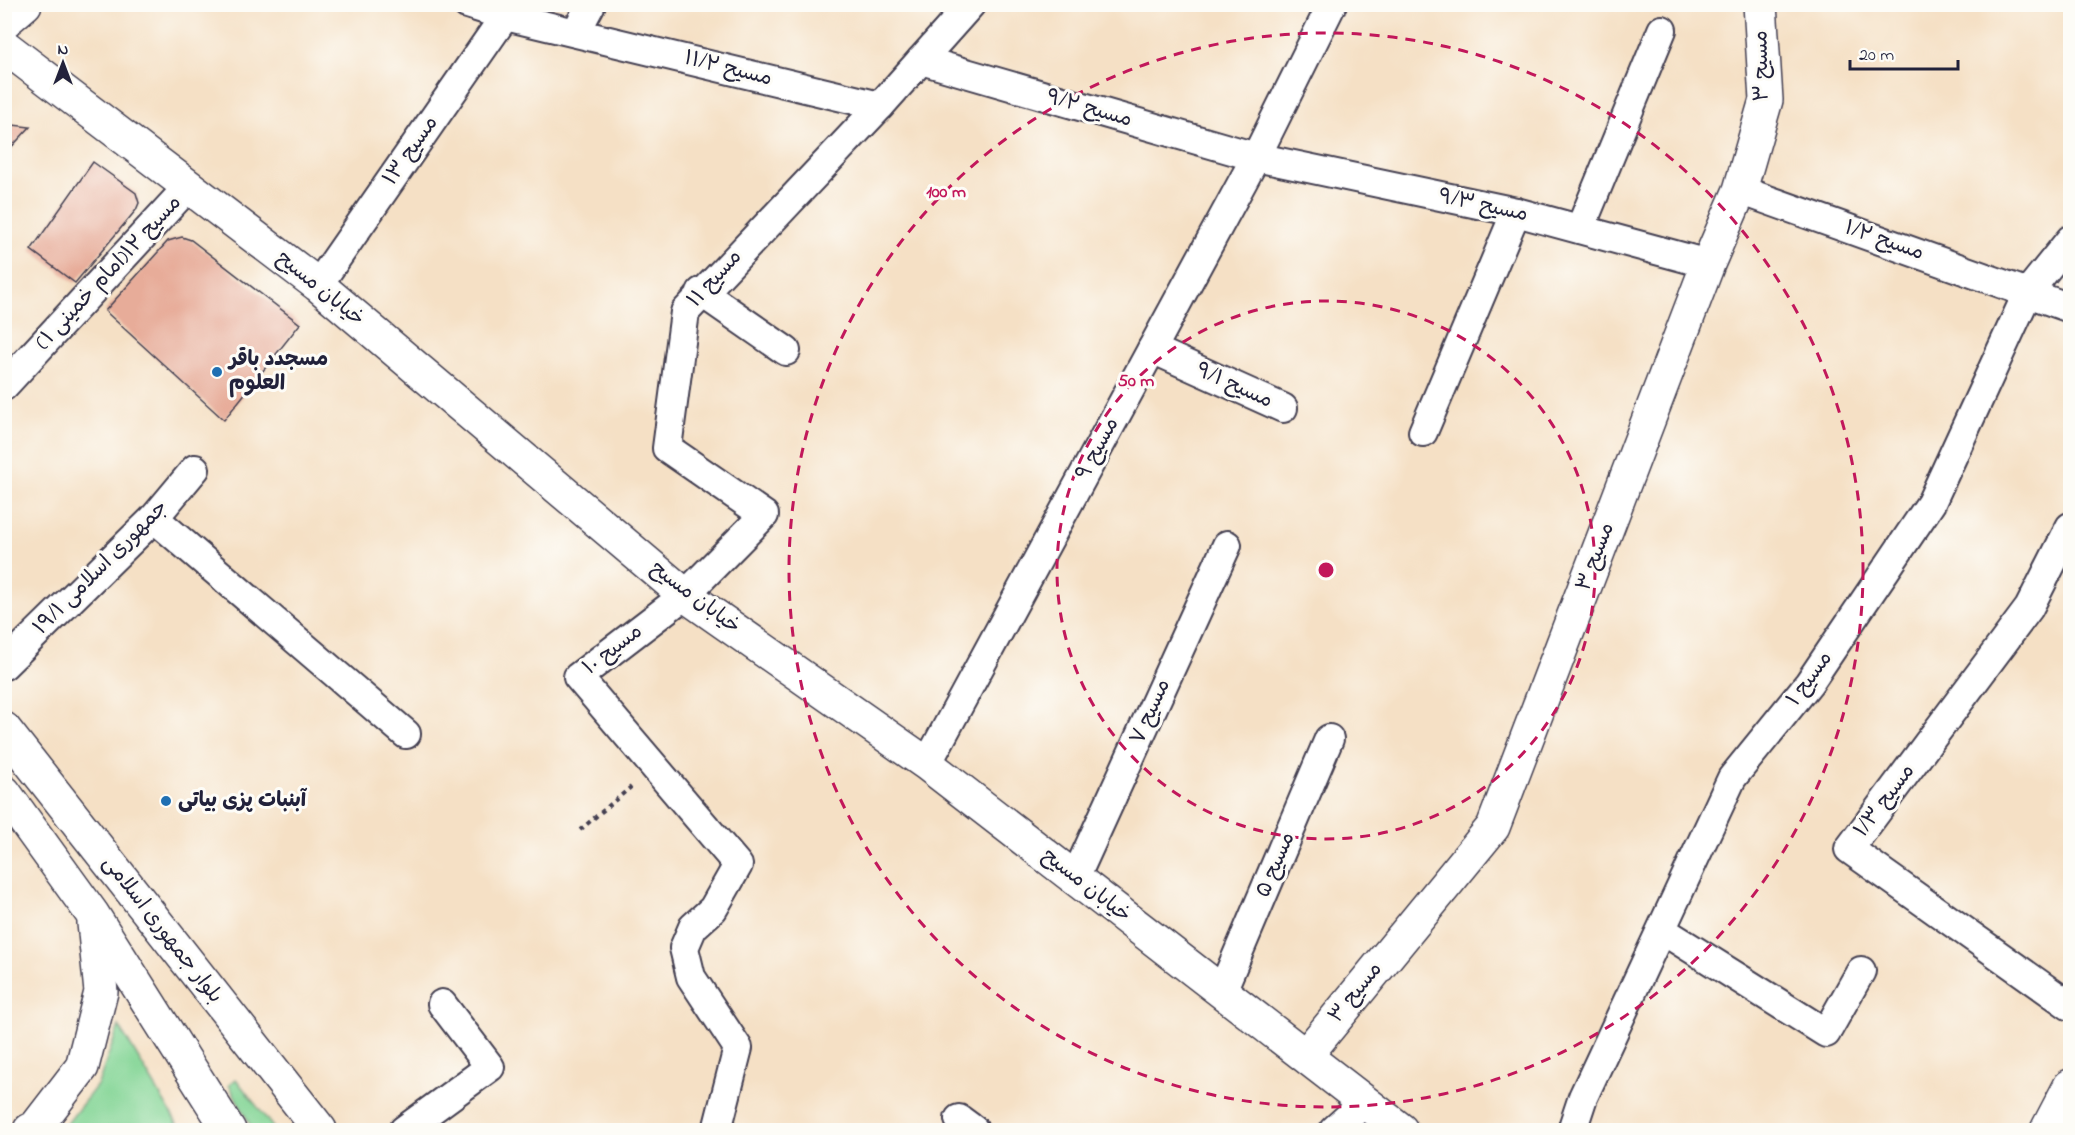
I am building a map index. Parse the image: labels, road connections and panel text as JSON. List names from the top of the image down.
{
  "streets": {
    "street": [
      "مسیح ۳",
      "مسیح ۱۱/۲",
      "مسیح ۹/۲",
      "مسیح ۱۳",
      "مسیح ۹/۳",
      "مسیح ۱/۲",
      "مسیح ۱۲(امام خمینی ۱)",
      "مسیح ۱۱",
      "خیابان مسیح",
      "مسیح ۹/۱",
      "مسیح ۹",
      "جمهوری اسلامی ۱۹/۱",
      "مسیح ۱۰",
      "مسیح ۱",
      "مسیح ۷",
      "مسیح ۱/۳",
      "مسیح ۵",
      "بلوار جمهوری اسلامی"
    ]
  },
  "crossings": [
    ["مسیح ۳", "مسیح ۹/۳"],
    ["مسیح ۳", "مسیح ۱/۲"],
    ["مسیح ۳", "خیابان مسیح"],
    ["مسیح ۱۱/۲", "مسیح ۱۳"],
    ["مسیح ۱۱/۲", "مسیح ۱۱"],
    ["مسیح ۹/۲", "مسیح ۹/۳"],
    ["مسیح ۹/۲", "مسیح ۱۱"],
    ["مسیح ۹/۲", "مسیح ۹"],
    ["مسیح ۱۳", "خیابان مسیح"],
    ["مسیح ۹/۳", "مسیح ۹"],
    ["مسیح ۱/۲", "مسیح ۱"],
    ["مسیح ۱۲(امام خمینی ۱)", "خیابان مسیح"],
    ["مسیح ۱۱", "خیابان مسیح"],
    ["مسیح ۱۱", "مسیح ۱۰"],
    ["خیابان مسیح", "مسیح ۹"],
    ["خیابان مسیح", "مسیح ۱۰"],
    ["خیابان مسیح", "مسیح ۷"],
    ["خیابان مسیح", "مسیح ۵"],
    ["مسیح ۹/۱", "مسیح ۹"]
  ],
  "places": ["مسجدد باقر العلوم", "آبنبات پزی بیاتی"],
  "scale_bar": "20 m",
  "north": "top",
  "rings": ["100 m", "50 m"]
}
